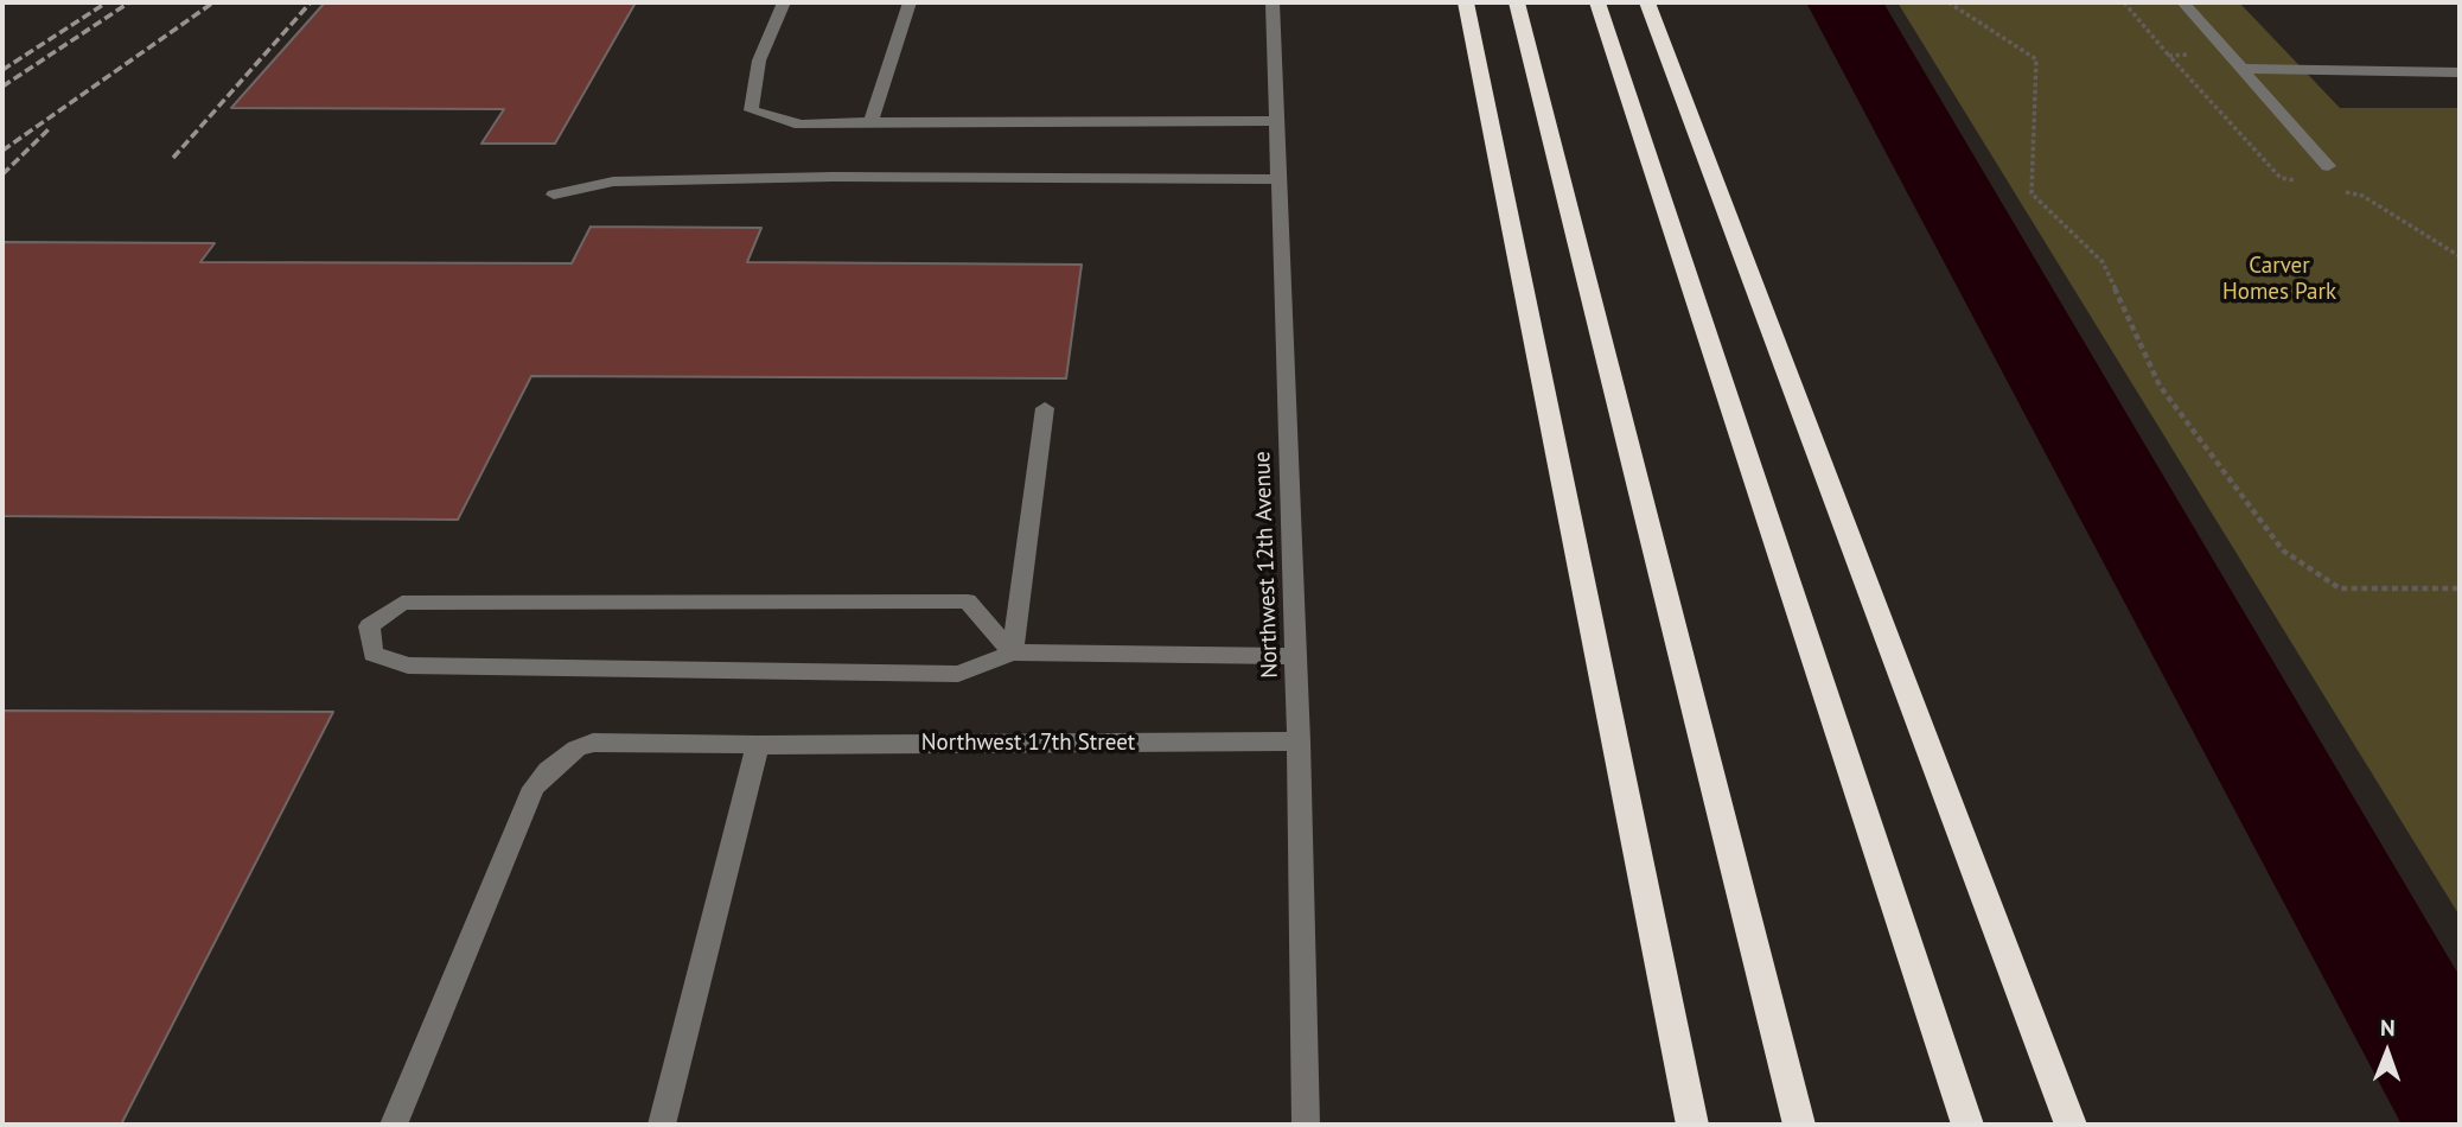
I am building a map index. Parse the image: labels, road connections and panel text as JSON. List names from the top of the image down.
{
  "streets": {
    "street": ["Northwest 12th Avenue", "Northwest 17th Street"]
  },
  "crossings": [
    ["Northwest 12th Avenue", "Northwest 17th Street"]
  ],
  "parks": ["Carver Homes Park"],
  "north": "top"
}
